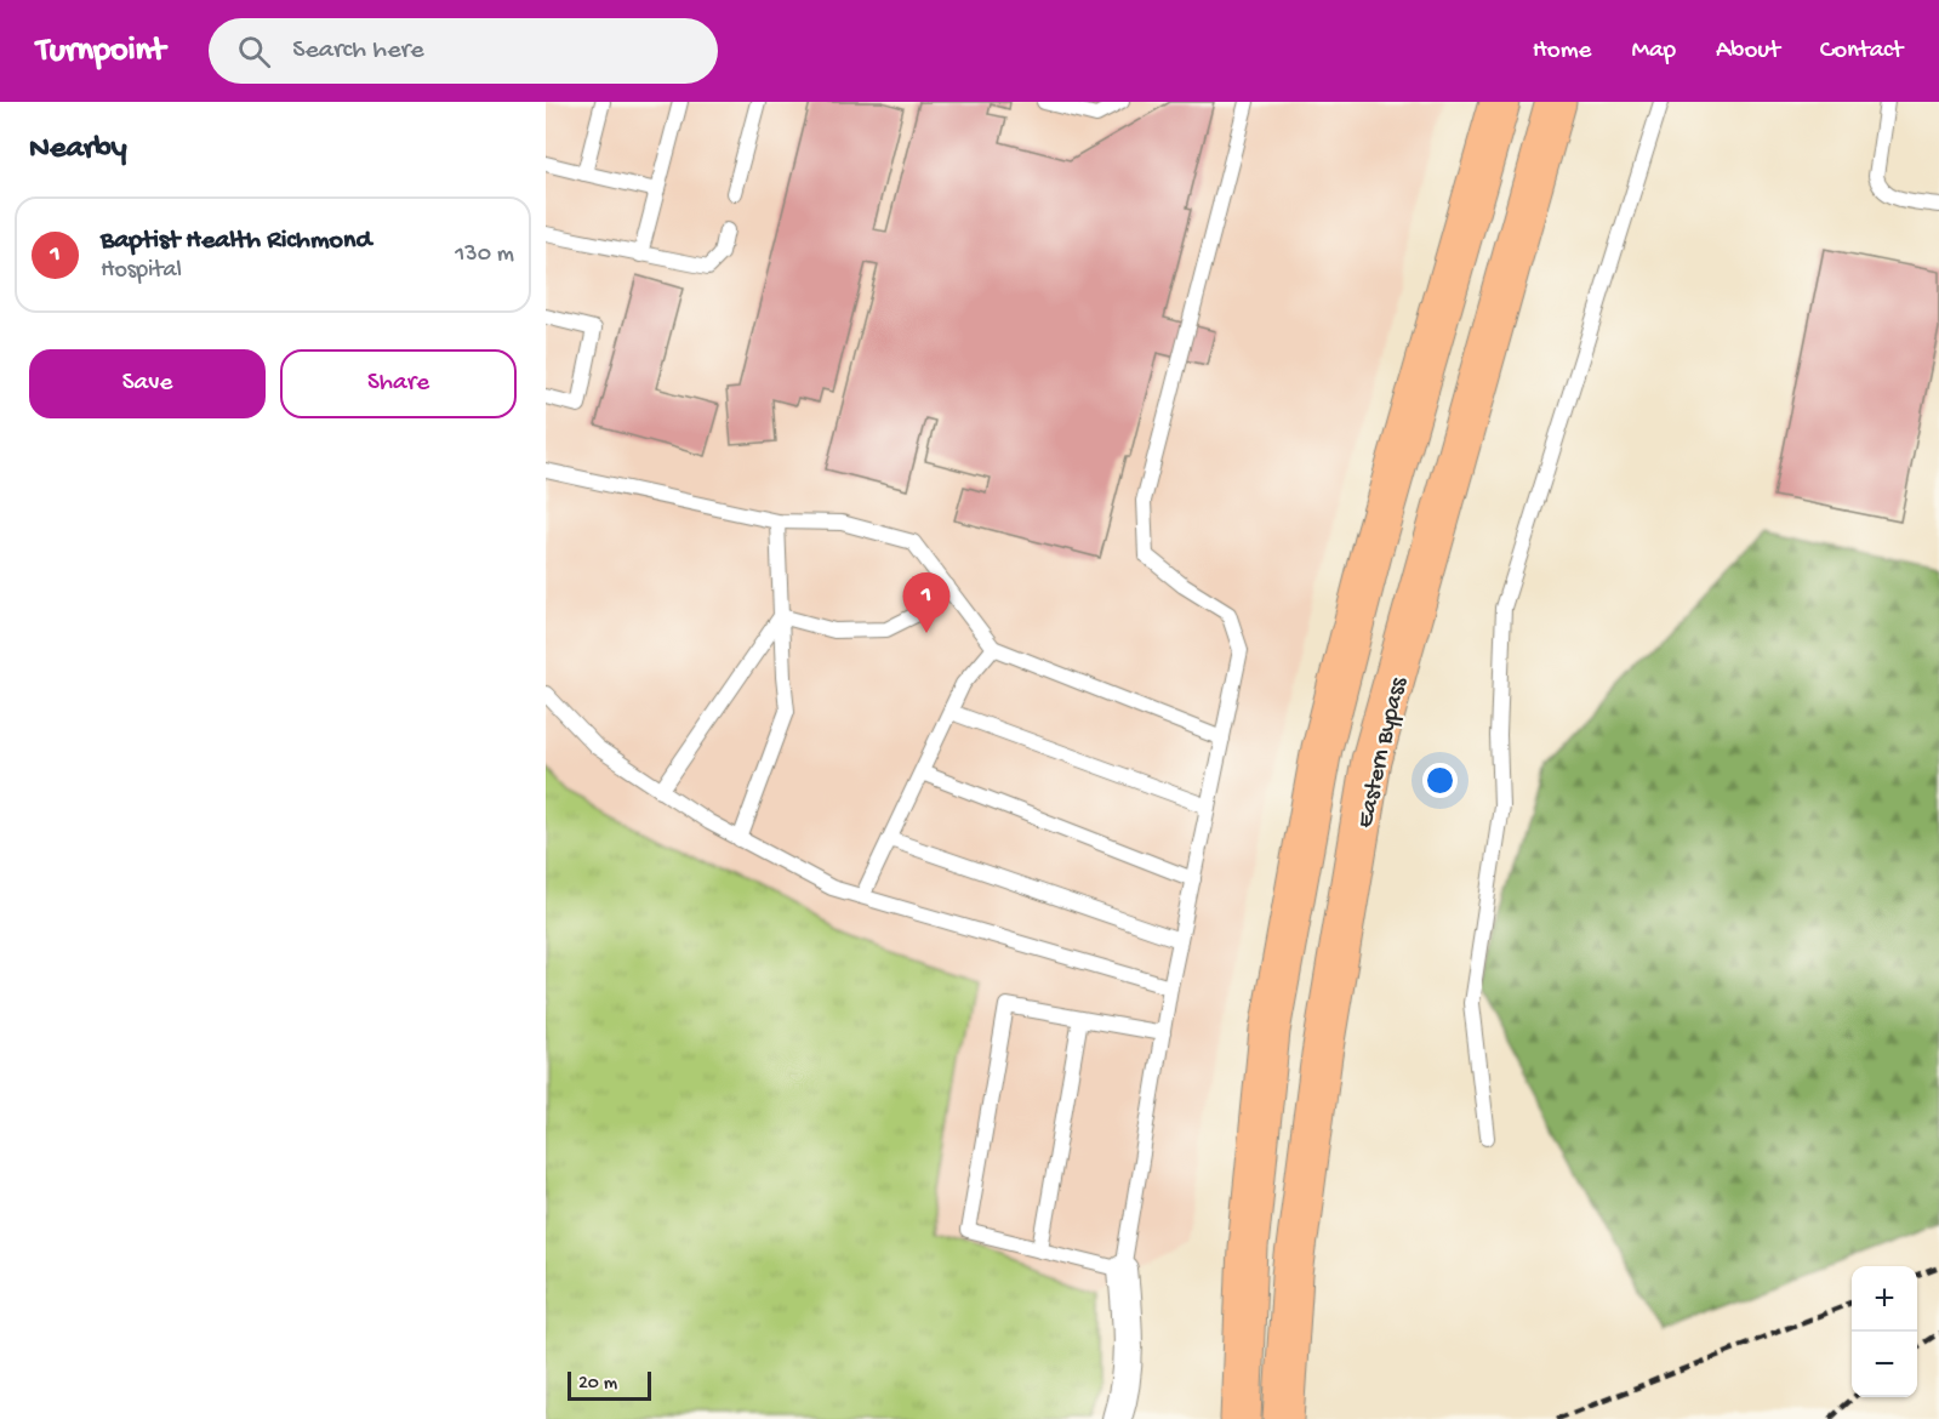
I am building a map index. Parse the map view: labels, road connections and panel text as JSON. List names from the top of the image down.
{
  "streets": {
    "main road": ["Eastern Bypass"]
  },
  "scale_bar": "20 m",
  "page": {
    "header": "Turnpoint",
    "search": "Search here",
    "nav": [
      "Home",
      "Map",
      "About",
      "Contact"
    ],
    "heading": "Nearby",
    "list": [
      {
        "mark": "1",
        "name": "Baptist Health Richmond",
        "note": "Hospital",
        "value": "130 m"
      }
    ],
    "buttons": ["Save", "Share"],
    "pins": "1",
    "map_buttons": ["+", "−"],
    "scale": "20 m"
  }
}
